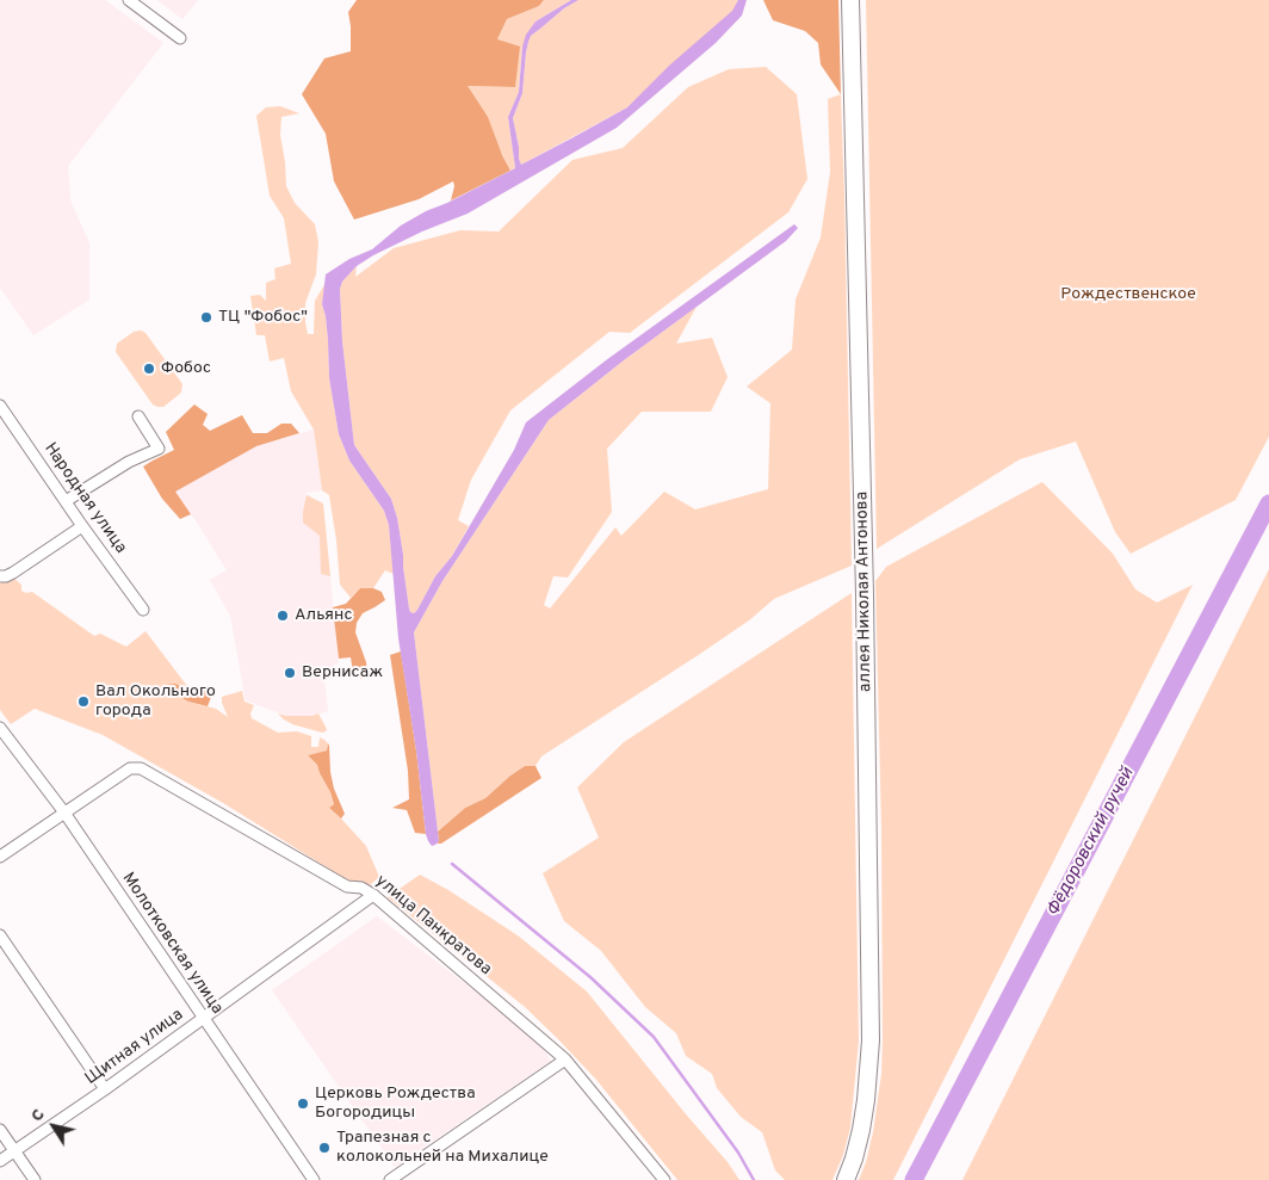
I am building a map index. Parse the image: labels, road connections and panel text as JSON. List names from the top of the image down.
{
  "streets": {
    "main road": ["аллея Николая Антонова"],
    "street": [
      "Народная улица",
      "улица Панкратова",
      "Молотковская улица",
      "Щитная улица"
    ]
  },
  "crossings": [
    ["улица Панкратова", "Молотковская улица"],
    ["улица Панкратова", "Щитная улица"],
    ["Молотковская улица", "Щитная улица"]
  ],
  "water": ["Фёдоровский ручей"],
  "parks": ["Рождественское"],
  "places": [
    "ТЦ \"Фобос\"",
    "Фобос",
    "Альянс",
    "Вернисаж",
    "Вал Окольного города",
    "Церковь Рождества Богородицы",
    "Трапезная с колокольней на Михалице"
  ],
  "north": "top left"
}
